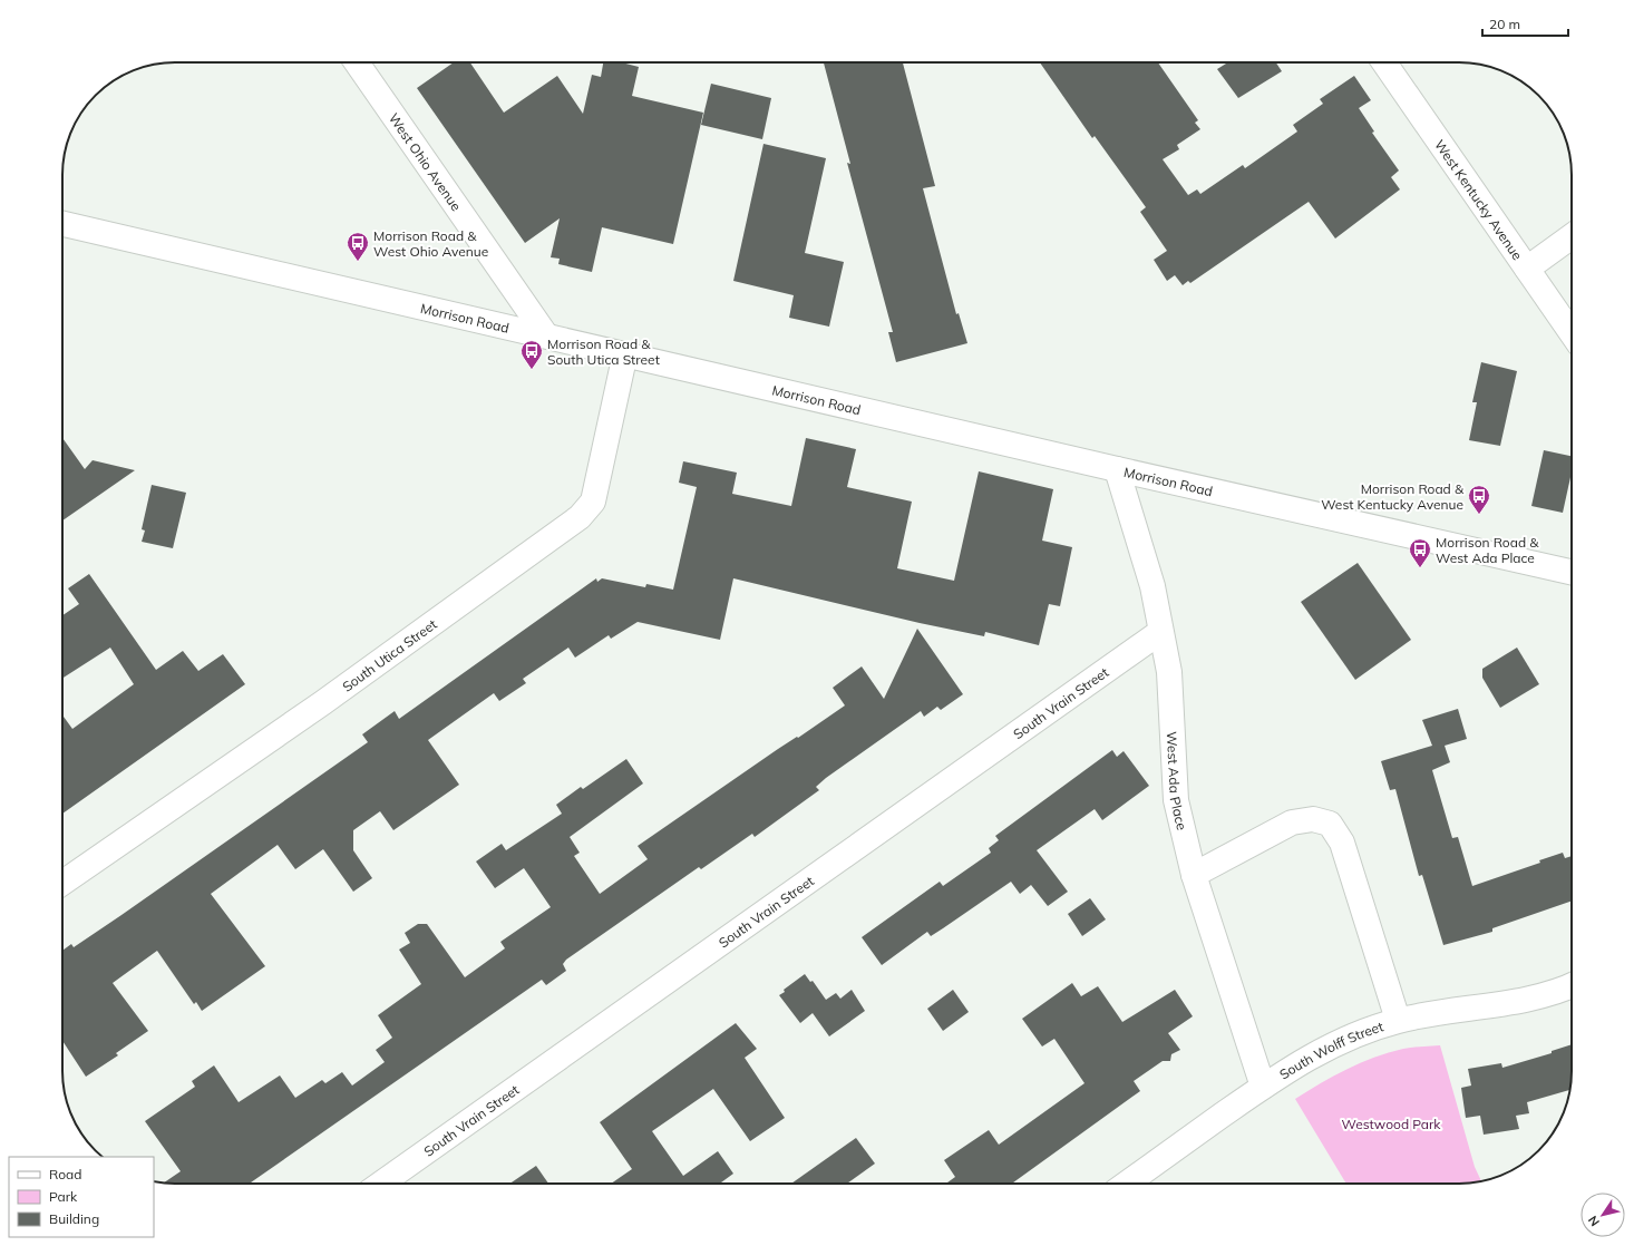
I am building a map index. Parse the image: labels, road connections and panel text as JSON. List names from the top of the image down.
{
  "streets": {
    "street": [
      "West Ohio Avenue",
      "West Kentucky Avenue",
      "Morrison Road",
      "South Utica Street",
      "South Vrain Street",
      "West Ada Place",
      "South Wolff Street"
    ]
  },
  "crossings": [
    ["West Ohio Avenue", "Morrison Road"],
    ["Morrison Road", "South Utica Street"],
    ["Morrison Road", "West Ada Place"],
    ["South Vrain Street", "West Ada Place"],
    ["West Ada Place", "South Wolff Street"]
  ],
  "parks": ["Westwood Park"],
  "places": {
    "bus stop": [
      "Morrison Road & West Ohio Avenue",
      "Morrison Road & South Utica Street",
      "Morrison Road & West Kentucky Avenue",
      "Morrison Road & West Ada Place"
    ]
  },
  "legend": ["Road", "Park", "Building"],
  "scale_bar": "20 m",
  "north": "bottom left"
}
